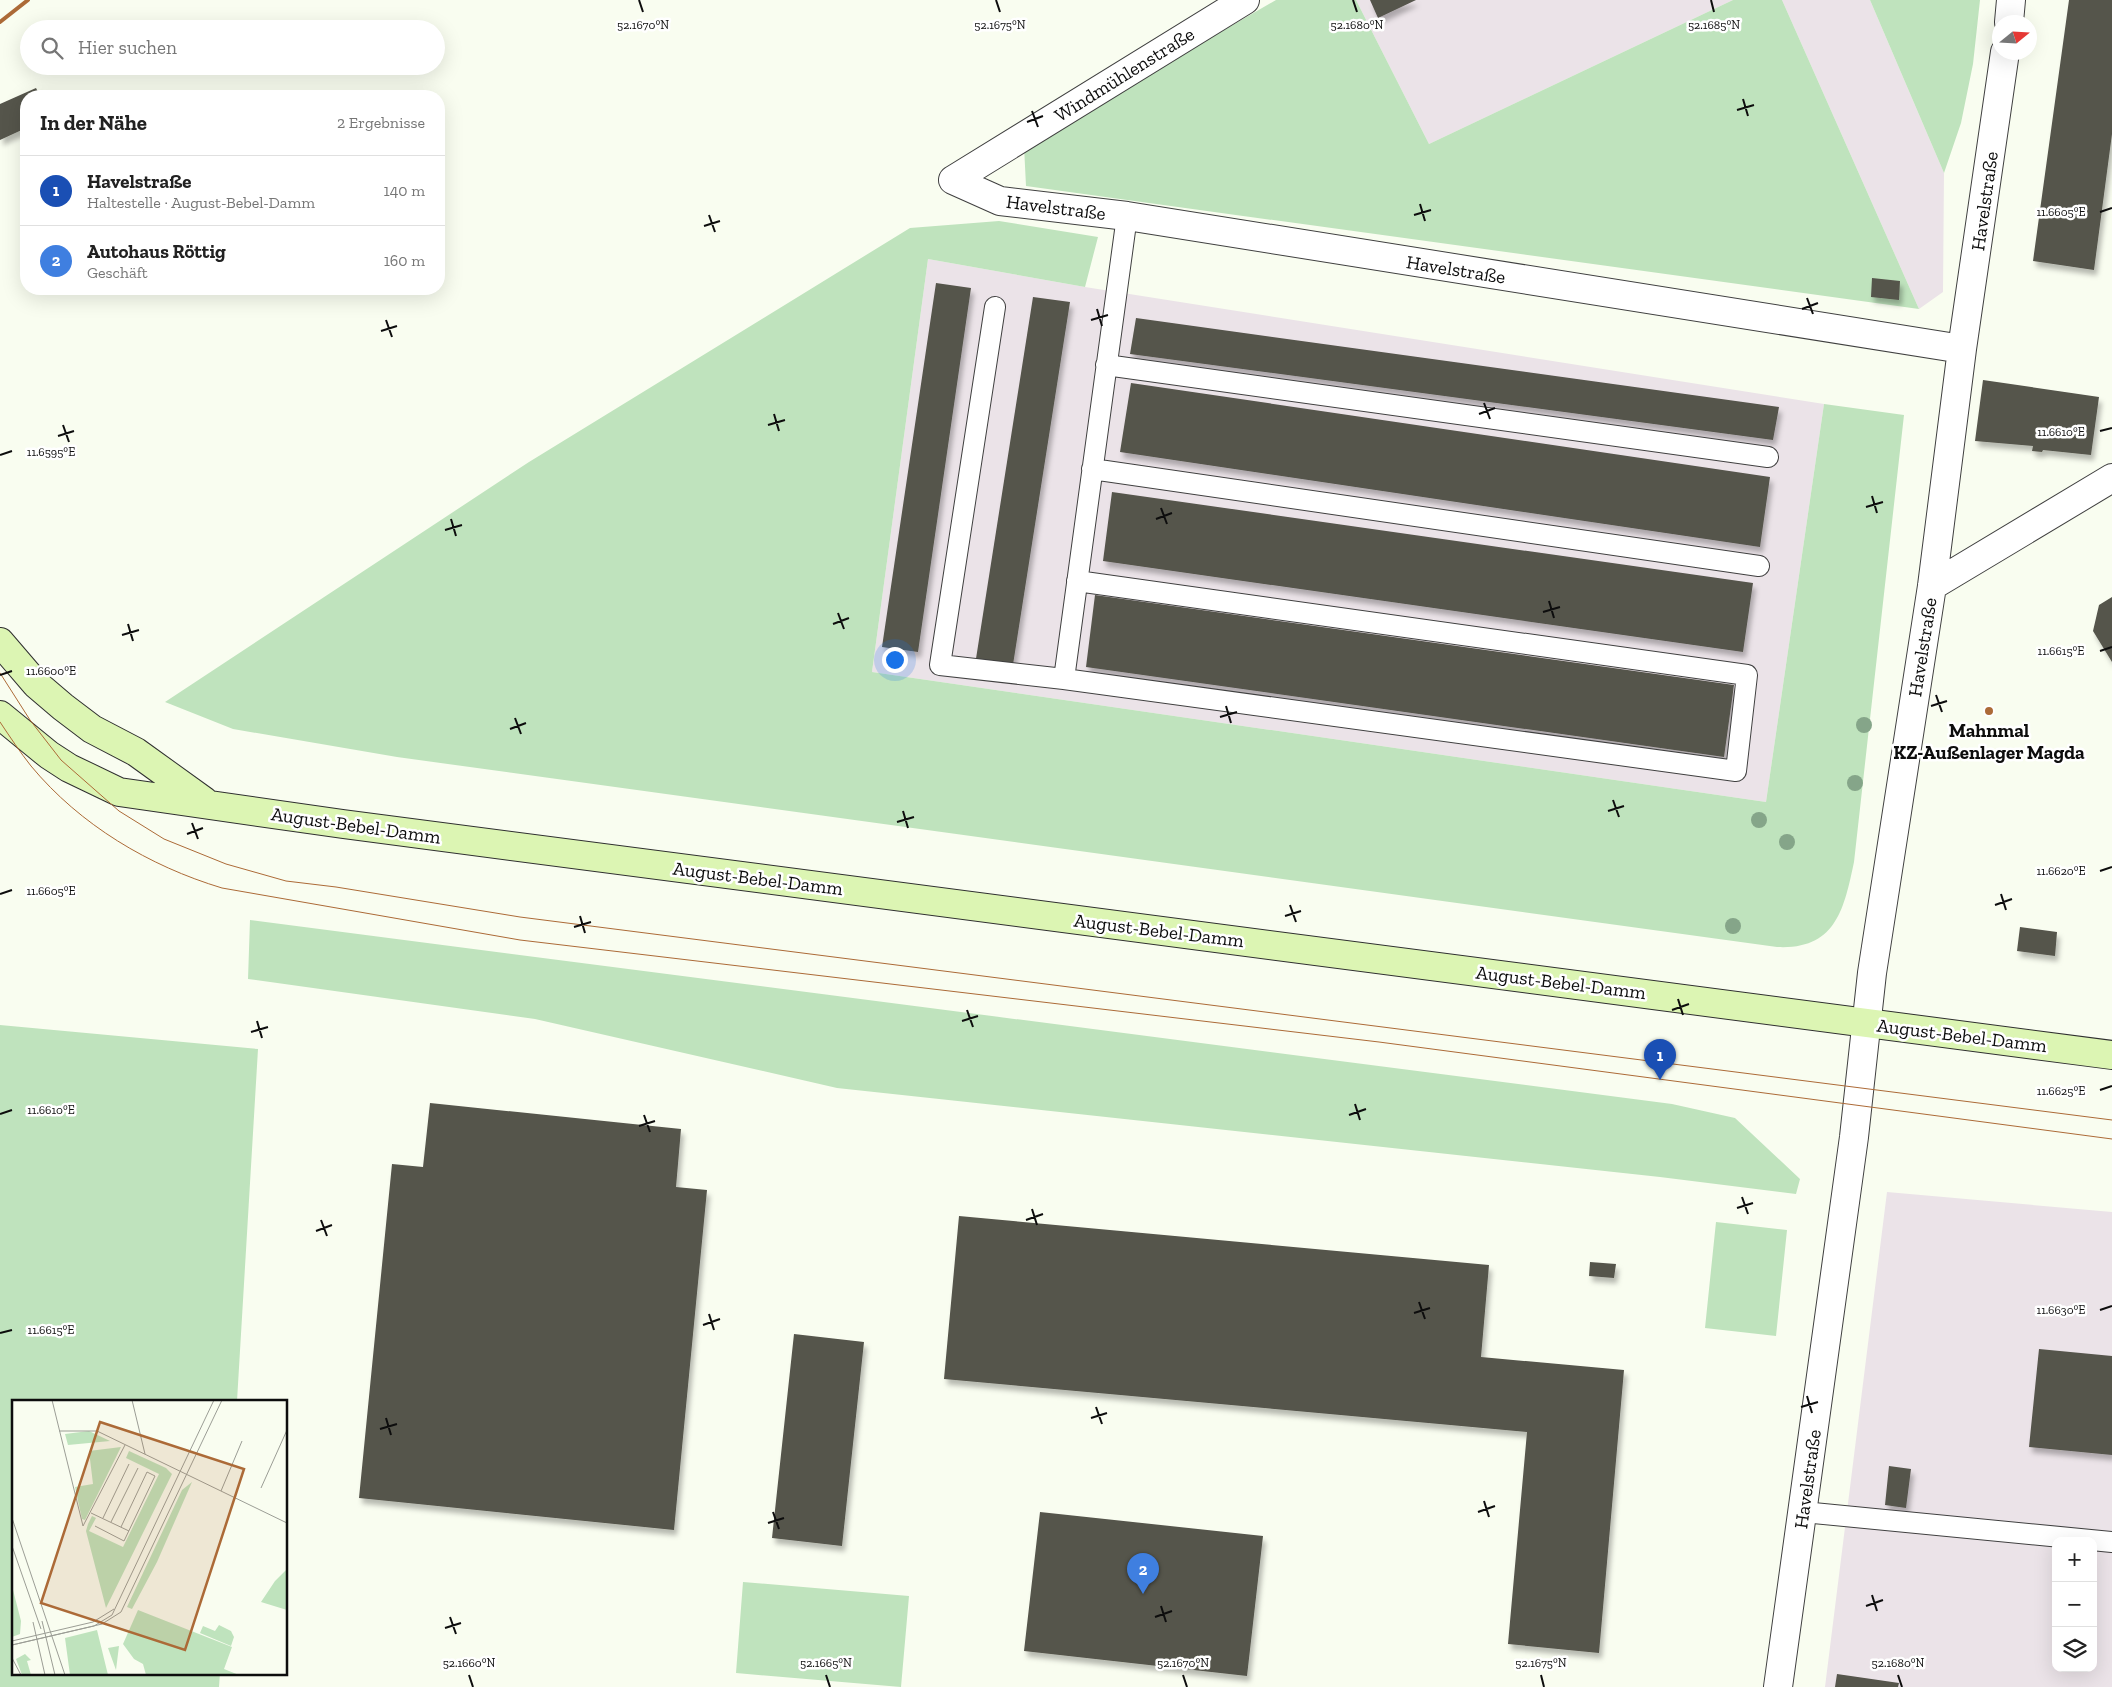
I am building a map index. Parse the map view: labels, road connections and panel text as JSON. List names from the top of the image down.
{
  "streets": {
    "main road": ["August-Bebel-Damm"],
    "street": ["Windmühlenstraße", "Havelstraße"]
  },
  "crossings": [
    ["Windmühlenstraße", "Havelstraße"],
    ["Havelstraße", "August-Bebel-Damm"]
  ],
  "places": ["Mahnmal KZ-Außenlager Magda"],
  "north": "right",
  "page": {
    "search": "Hier suchen",
    "heading": ["In der Nähe", "2 Ergebnisse"],
    "list": [
      {
        "mark": "1",
        "name": "Havelstraße",
        "note": "Haltestelle · August-Bebel-Damm",
        "value": "140 m"
      },
      {
        "mark": "2",
        "name": "Autohaus Röttig",
        "note": "Geschäft",
        "value": "160 m"
      }
    ],
    "pins": ["1", "2"],
    "map_buttons": ["+", "−"]
  },
  "coordinates": [
    "52.1670°N",
    "52.1675°N",
    "52.1680°N",
    "52.1685°N",
    "11.6605°E",
    "11.6610°E",
    "11.6595°E",
    "11.6615°E",
    "11.6600°E",
    "11.6620°E",
    "11.6625°E",
    "11.6630°E",
    "52.1660°N",
    "52.1665°N"
  ]
}
